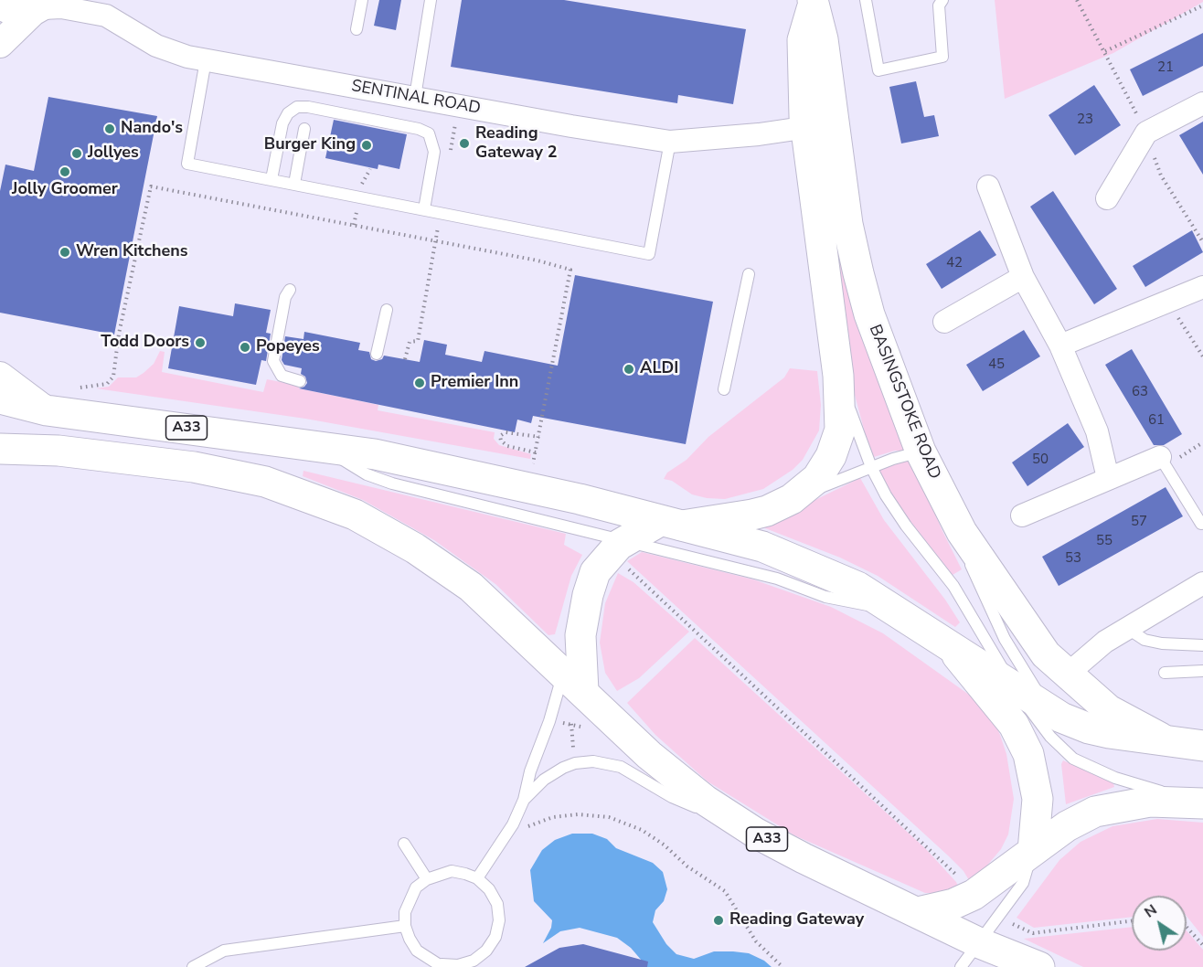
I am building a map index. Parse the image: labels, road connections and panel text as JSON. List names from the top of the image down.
{
  "streets": {
    "main road": ["BASINGSTOKE ROAD", "A33"],
    "street": ["SENTINAL ROAD"]
  },
  "crossings": [
    ["SENTINAL ROAD", "BASINGSTOKE ROAD"],
    ["BASINGSTOKE ROAD", "A33"]
  ],
  "places": [
    "Nando's",
    "Reading Gateway 2",
    "Burger King",
    "Jollyes",
    "Jolly Groomer",
    "Wren Kitchens",
    "Todd Doors",
    "Popeyes",
    "ALDI",
    "Premier Inn",
    "Reading Gateway"
  ],
  "house_numbers": [
    "21",
    "23",
    "42",
    "45",
    "63",
    "61",
    "50",
    "57",
    "55",
    "53"
  ],
  "north": "top left"
}
